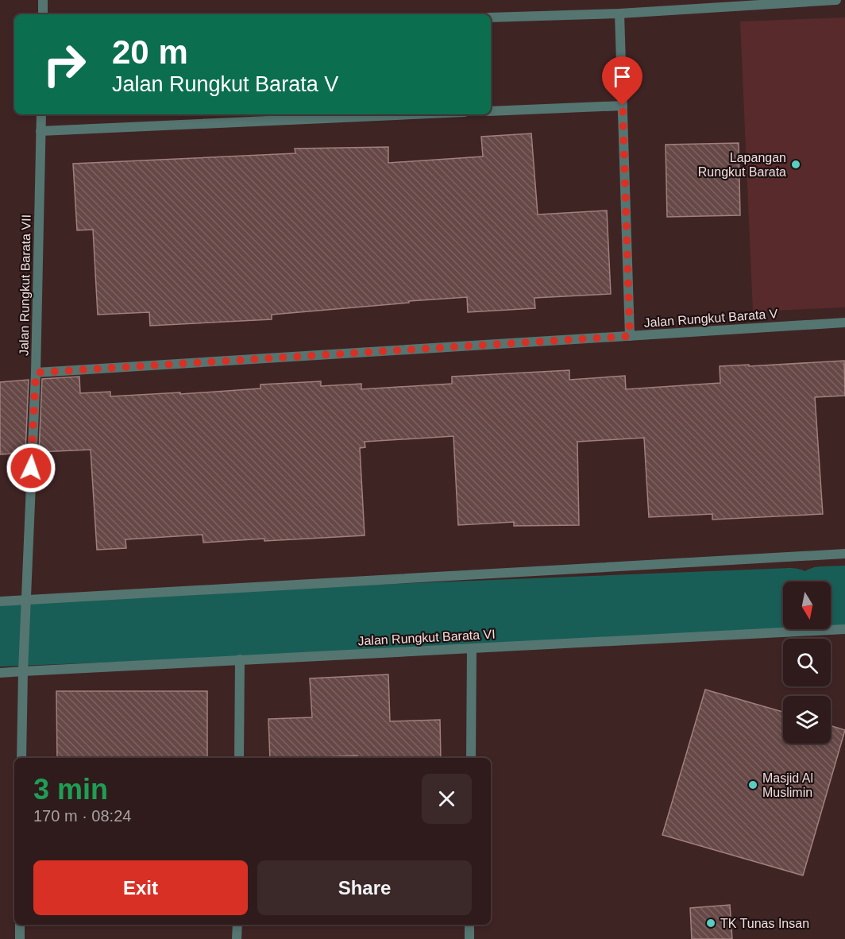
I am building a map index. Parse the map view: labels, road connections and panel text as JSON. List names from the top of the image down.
{
  "streets": {
    "street": ["Jalan Rungkut Barata VII", "Jalan Rungkut Barata V", "Jalan Rungkut Barata VI"]
  },
  "crossings": [
    ["Jalan Rungkut Barata VII", "Jalan Rungkut Barata V"],
    ["Jalan Rungkut Barata VII", "Jalan Rungkut Barata VI"]
  ],
  "places": ["Lapangan Rungkut Barata", "Masjid Al Muslimin", "TK Tunas Insan"],
  "north": "bottom",
  "page": {
    "turn": ["20 m", "Jalan Rungkut Barata V"],
    "heading": ["3 min", "170 m · 08:24"],
    "buttons": ["Exit", "Share"]
  }
}
